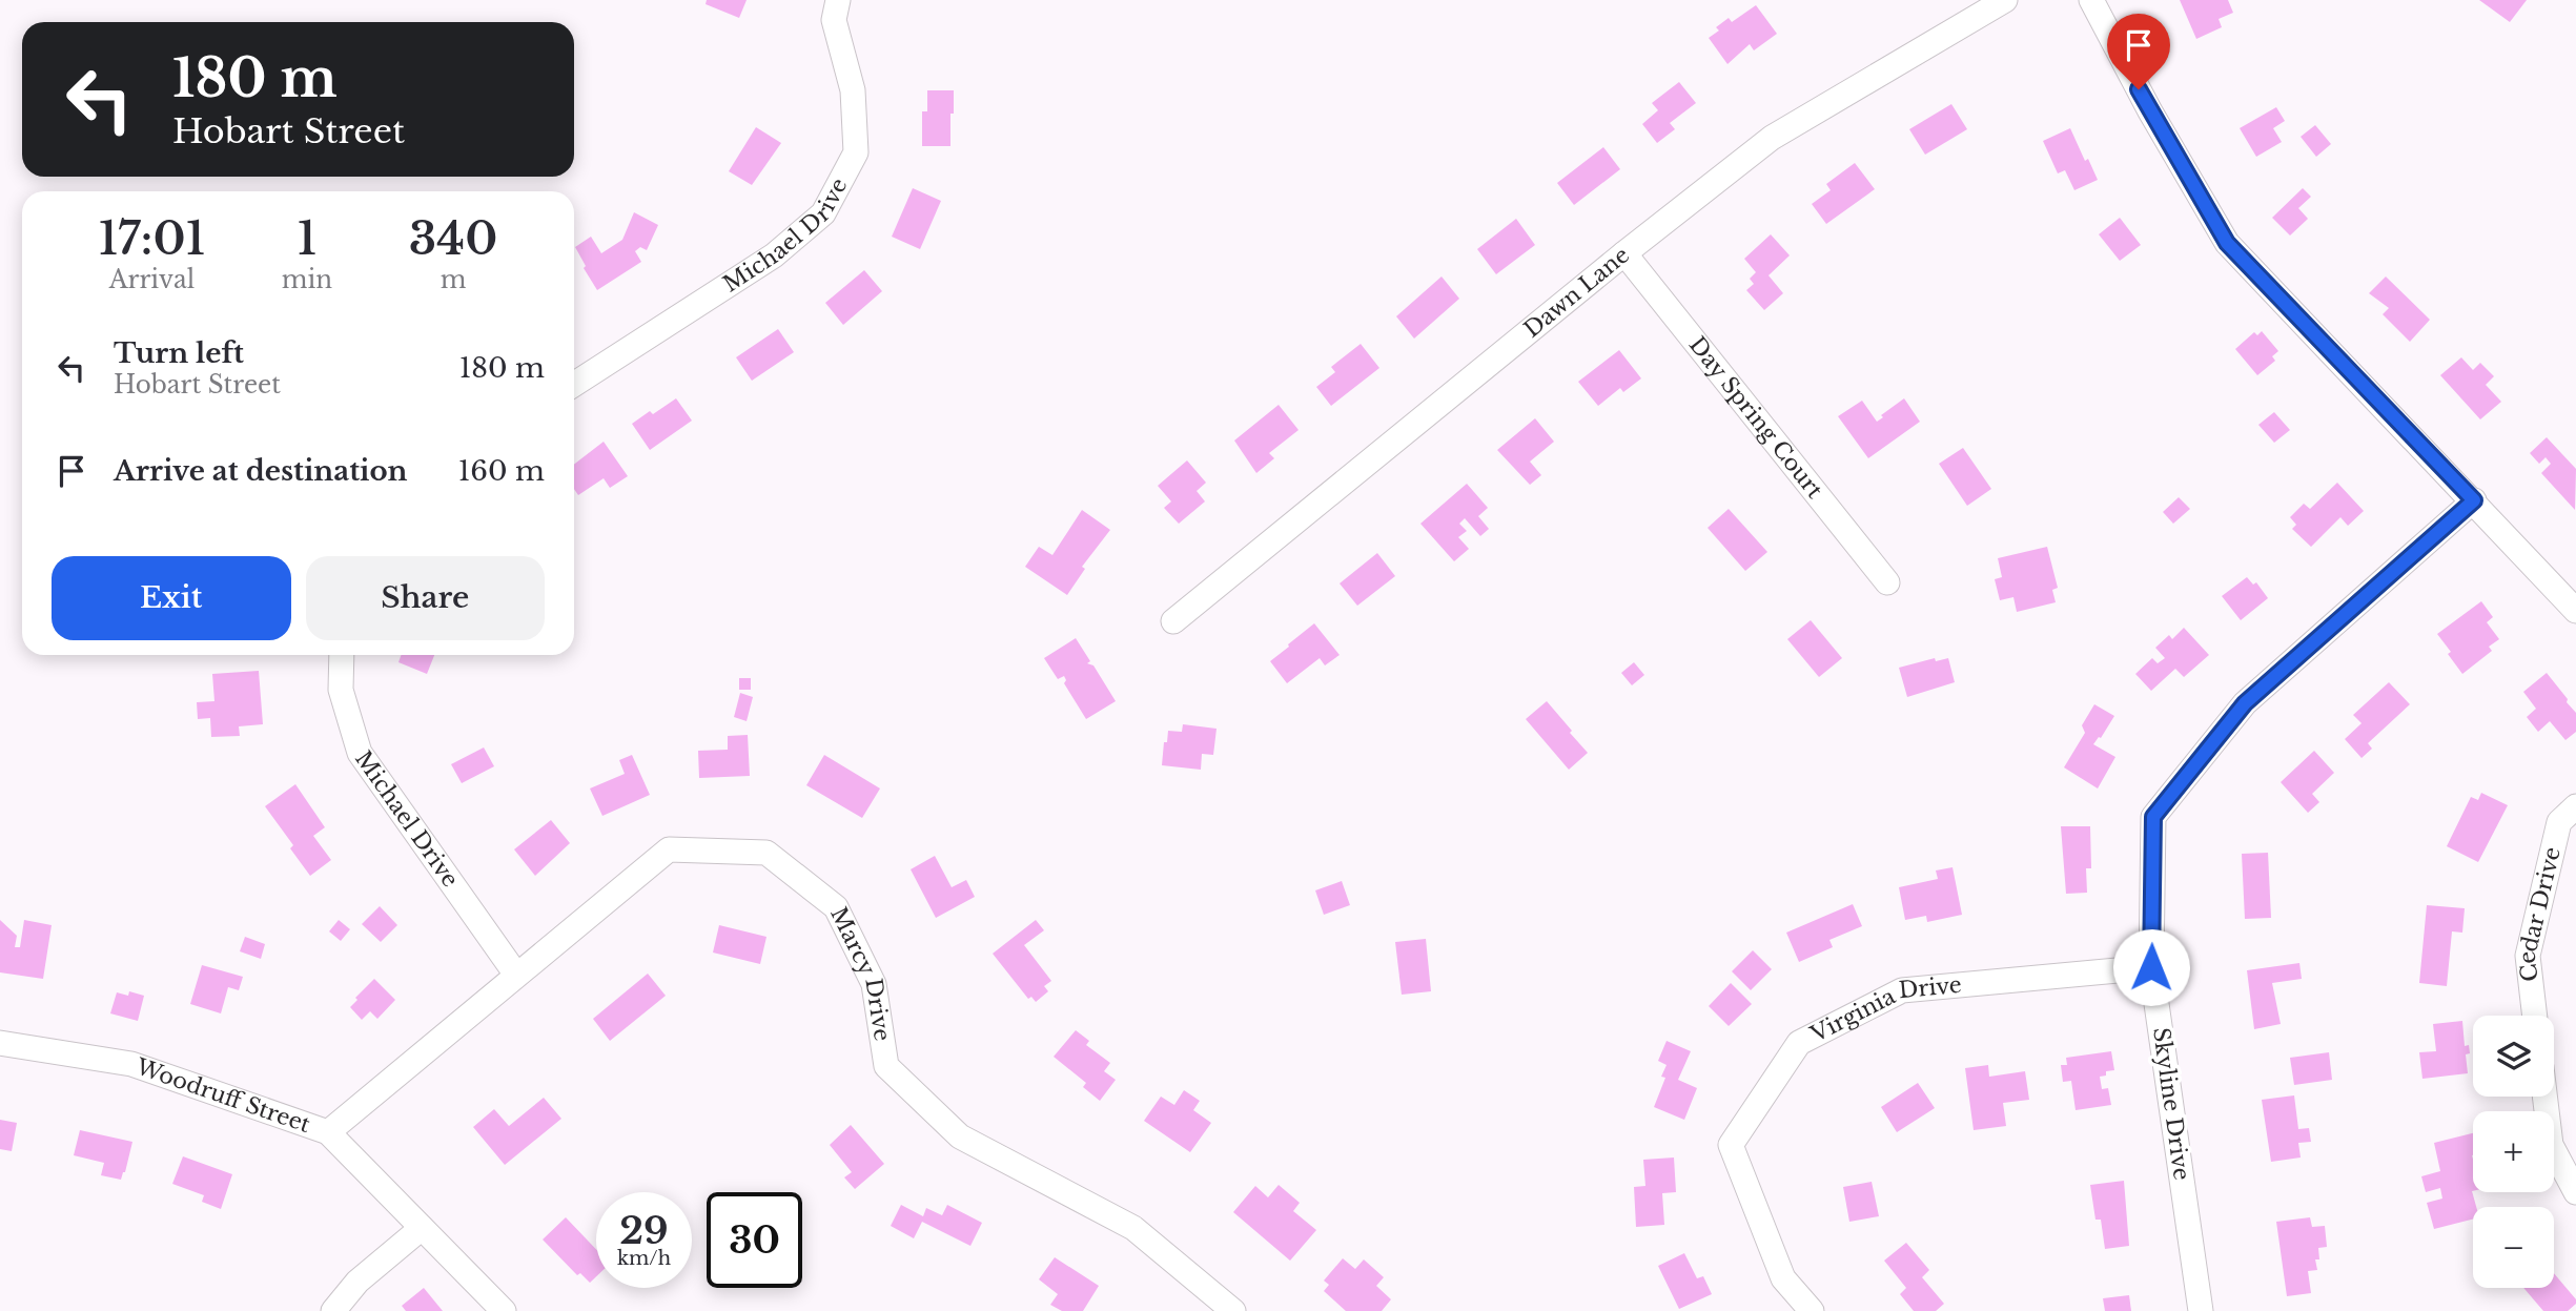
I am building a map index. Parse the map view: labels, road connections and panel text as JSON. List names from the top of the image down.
{
  "streets": {
    "street": [
      "Michael Drive",
      "Dawn Lane",
      "Day Spring Court",
      "Cedar Drive",
      "Marcy Drive",
      "Virginia Drive",
      "Woodruff Street",
      "Skyline Drive"
    ]
  },
  "crossings": [
    ["Michael Drive", "Marcy Drive"],
    ["Dawn Lane", "Day Spring Court"],
    ["Marcy Drive", "Woodruff Street"],
    ["Virginia Drive", "Skyline Drive"]
  ],
  "page": {
    "turn": ["180 m", "Hobart Street"],
    "eta": [
      "17:01",
      "Arrival",
      "1",
      "min",
      "340",
      "m"
    ],
    "list": [
      {
        "name": "Turn left",
        "note": "Hobart Street",
        "value": "180 m"
      },
      {
        "name": "Arrive at destination",
        "value": "160 m"
      }
    ],
    "buttons": ["Exit", "Share"],
    "map_buttons": ["+", "−"],
    "speed": "29 km/h",
    "limit": "30"
  }
}
